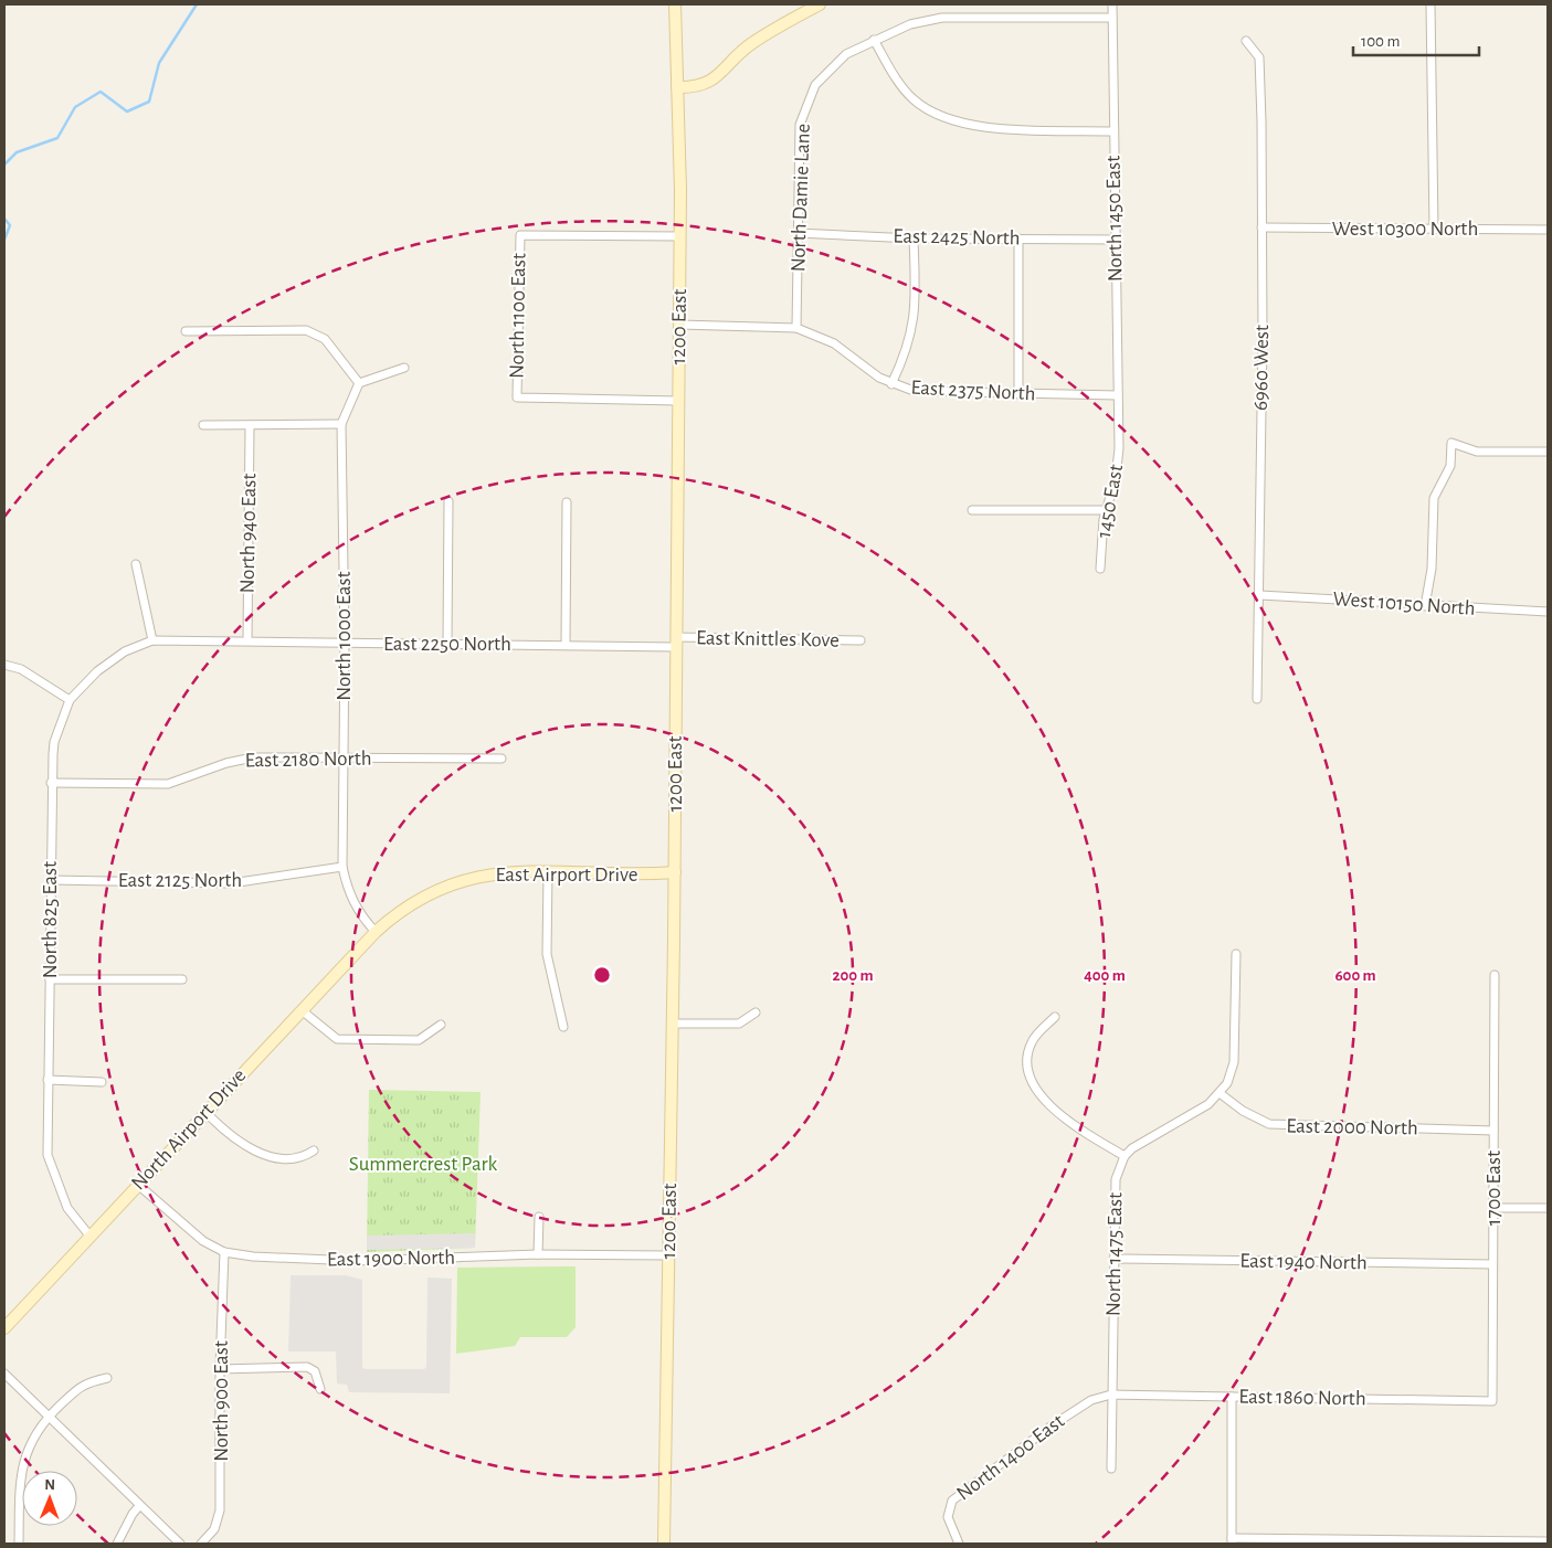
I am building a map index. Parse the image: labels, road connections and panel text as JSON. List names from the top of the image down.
{
  "streets": {
    "main road": ["1200 East", "East Airport Drive", "North Airport Drive"],
    "street": [
      "North Damie Lane",
      "North 1450 East",
      "West 10300 North",
      "East 2425 North",
      "North 1100 East",
      "6960 West",
      "East 2375 North",
      "1450 East",
      "North 940 East",
      "West 10150 North",
      "North 1000 East",
      "East Knittles Kove",
      "East 2250 North",
      "East 2180 North",
      "East 2125 North",
      "North 825 East",
      "East 2000 North",
      "1700 East",
      "North 1475 East",
      "East 1900 North",
      "East 1940 North",
      "East 1860 North",
      "North 900 East",
      "North 1400 East"
    ]
  },
  "crossings": [
    ["North Damie Lane", "North 1450 East"],
    ["North Damie Lane", "East 2425 North"],
    ["North Damie Lane", "East 2375 North"],
    ["North 1450 East", "East 2425 North"],
    ["North 1450 East", "East 2375 North"],
    ["North 1450 East", "1450 East"],
    ["West 10300 North", "6960 West"],
    ["North 1100 East", "1200 East"],
    ["1200 East", "East 2375 North"],
    ["1200 East", "East Knittles Kove"],
    ["1200 East", "East 2250 North"],
    ["1200 East", "East Airport Drive"],
    ["1200 East", "East 1900 North"],
    ["6960 West", "West 10150 North"],
    ["North 940 East", "East 2250 North"],
    ["North 1000 East", "East 2250 North"],
    ["North 1000 East", "East 2180 North"],
    ["North 1000 East", "East Airport Drive"],
    ["North 1000 East", "East 2125 North"],
    ["North 1000 East", "North Airport Drive"],
    ["East Knittles Kove", "East 2250 North"],
    ["East 2250 North", "North 825 East"],
    ["East 2180 North", "North 825 East"],
    ["East Airport Drive", "North Airport Drive"],
    ["East 2125 North", "North 825 East"],
    ["North 825 East", "North Airport Drive"],
    ["East 2000 North", "1700 East"],
    ["North Airport Drive", "East 1900 North"],
    ["1700 East", "East 1940 North"],
    ["1700 East", "East 1860 North"],
    ["North 1475 East", "East 1940 North"],
    ["North 1475 East", "East 1860 North"],
    ["North 1475 East", "North 1400 East"],
    ["East 1900 North", "North 900 East"],
    ["East 1860 North", "North 1400 East"]
  ],
  "parks": ["Summercrest Park"],
  "scale_bar": "100 m",
  "north": "top",
  "rings": ["200 m", "400 m", "600 m"]
}
